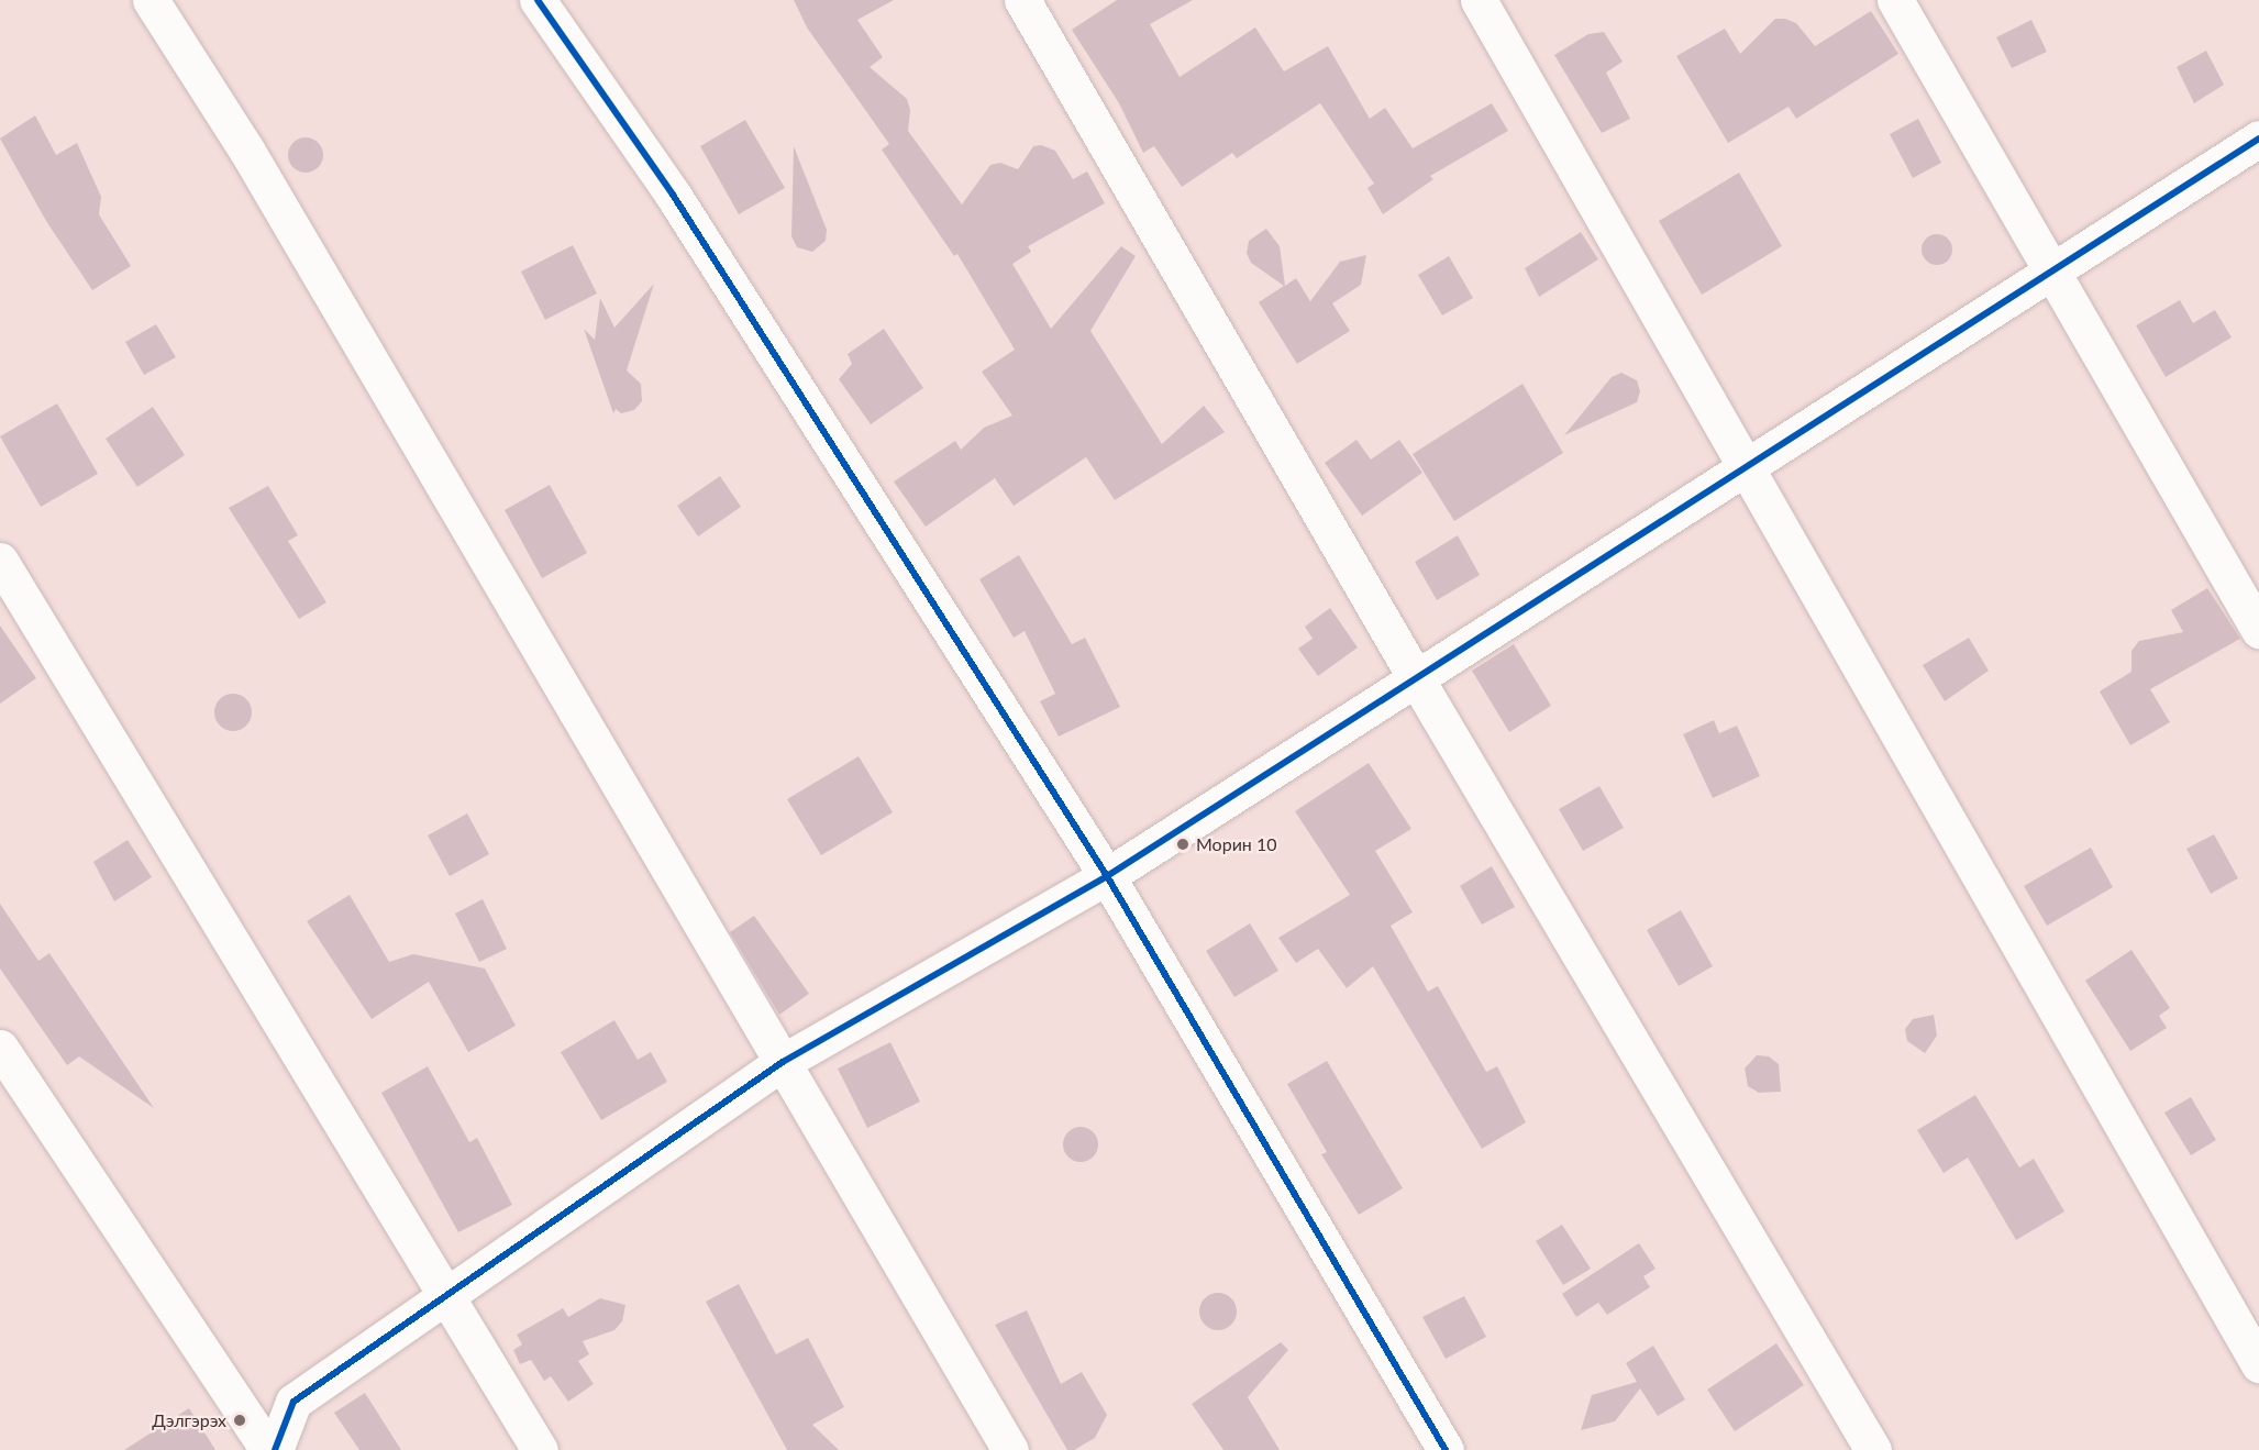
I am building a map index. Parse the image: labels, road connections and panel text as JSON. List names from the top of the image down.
{
  "places": ["Морин 10", "Дэлгэрэх"]
}
